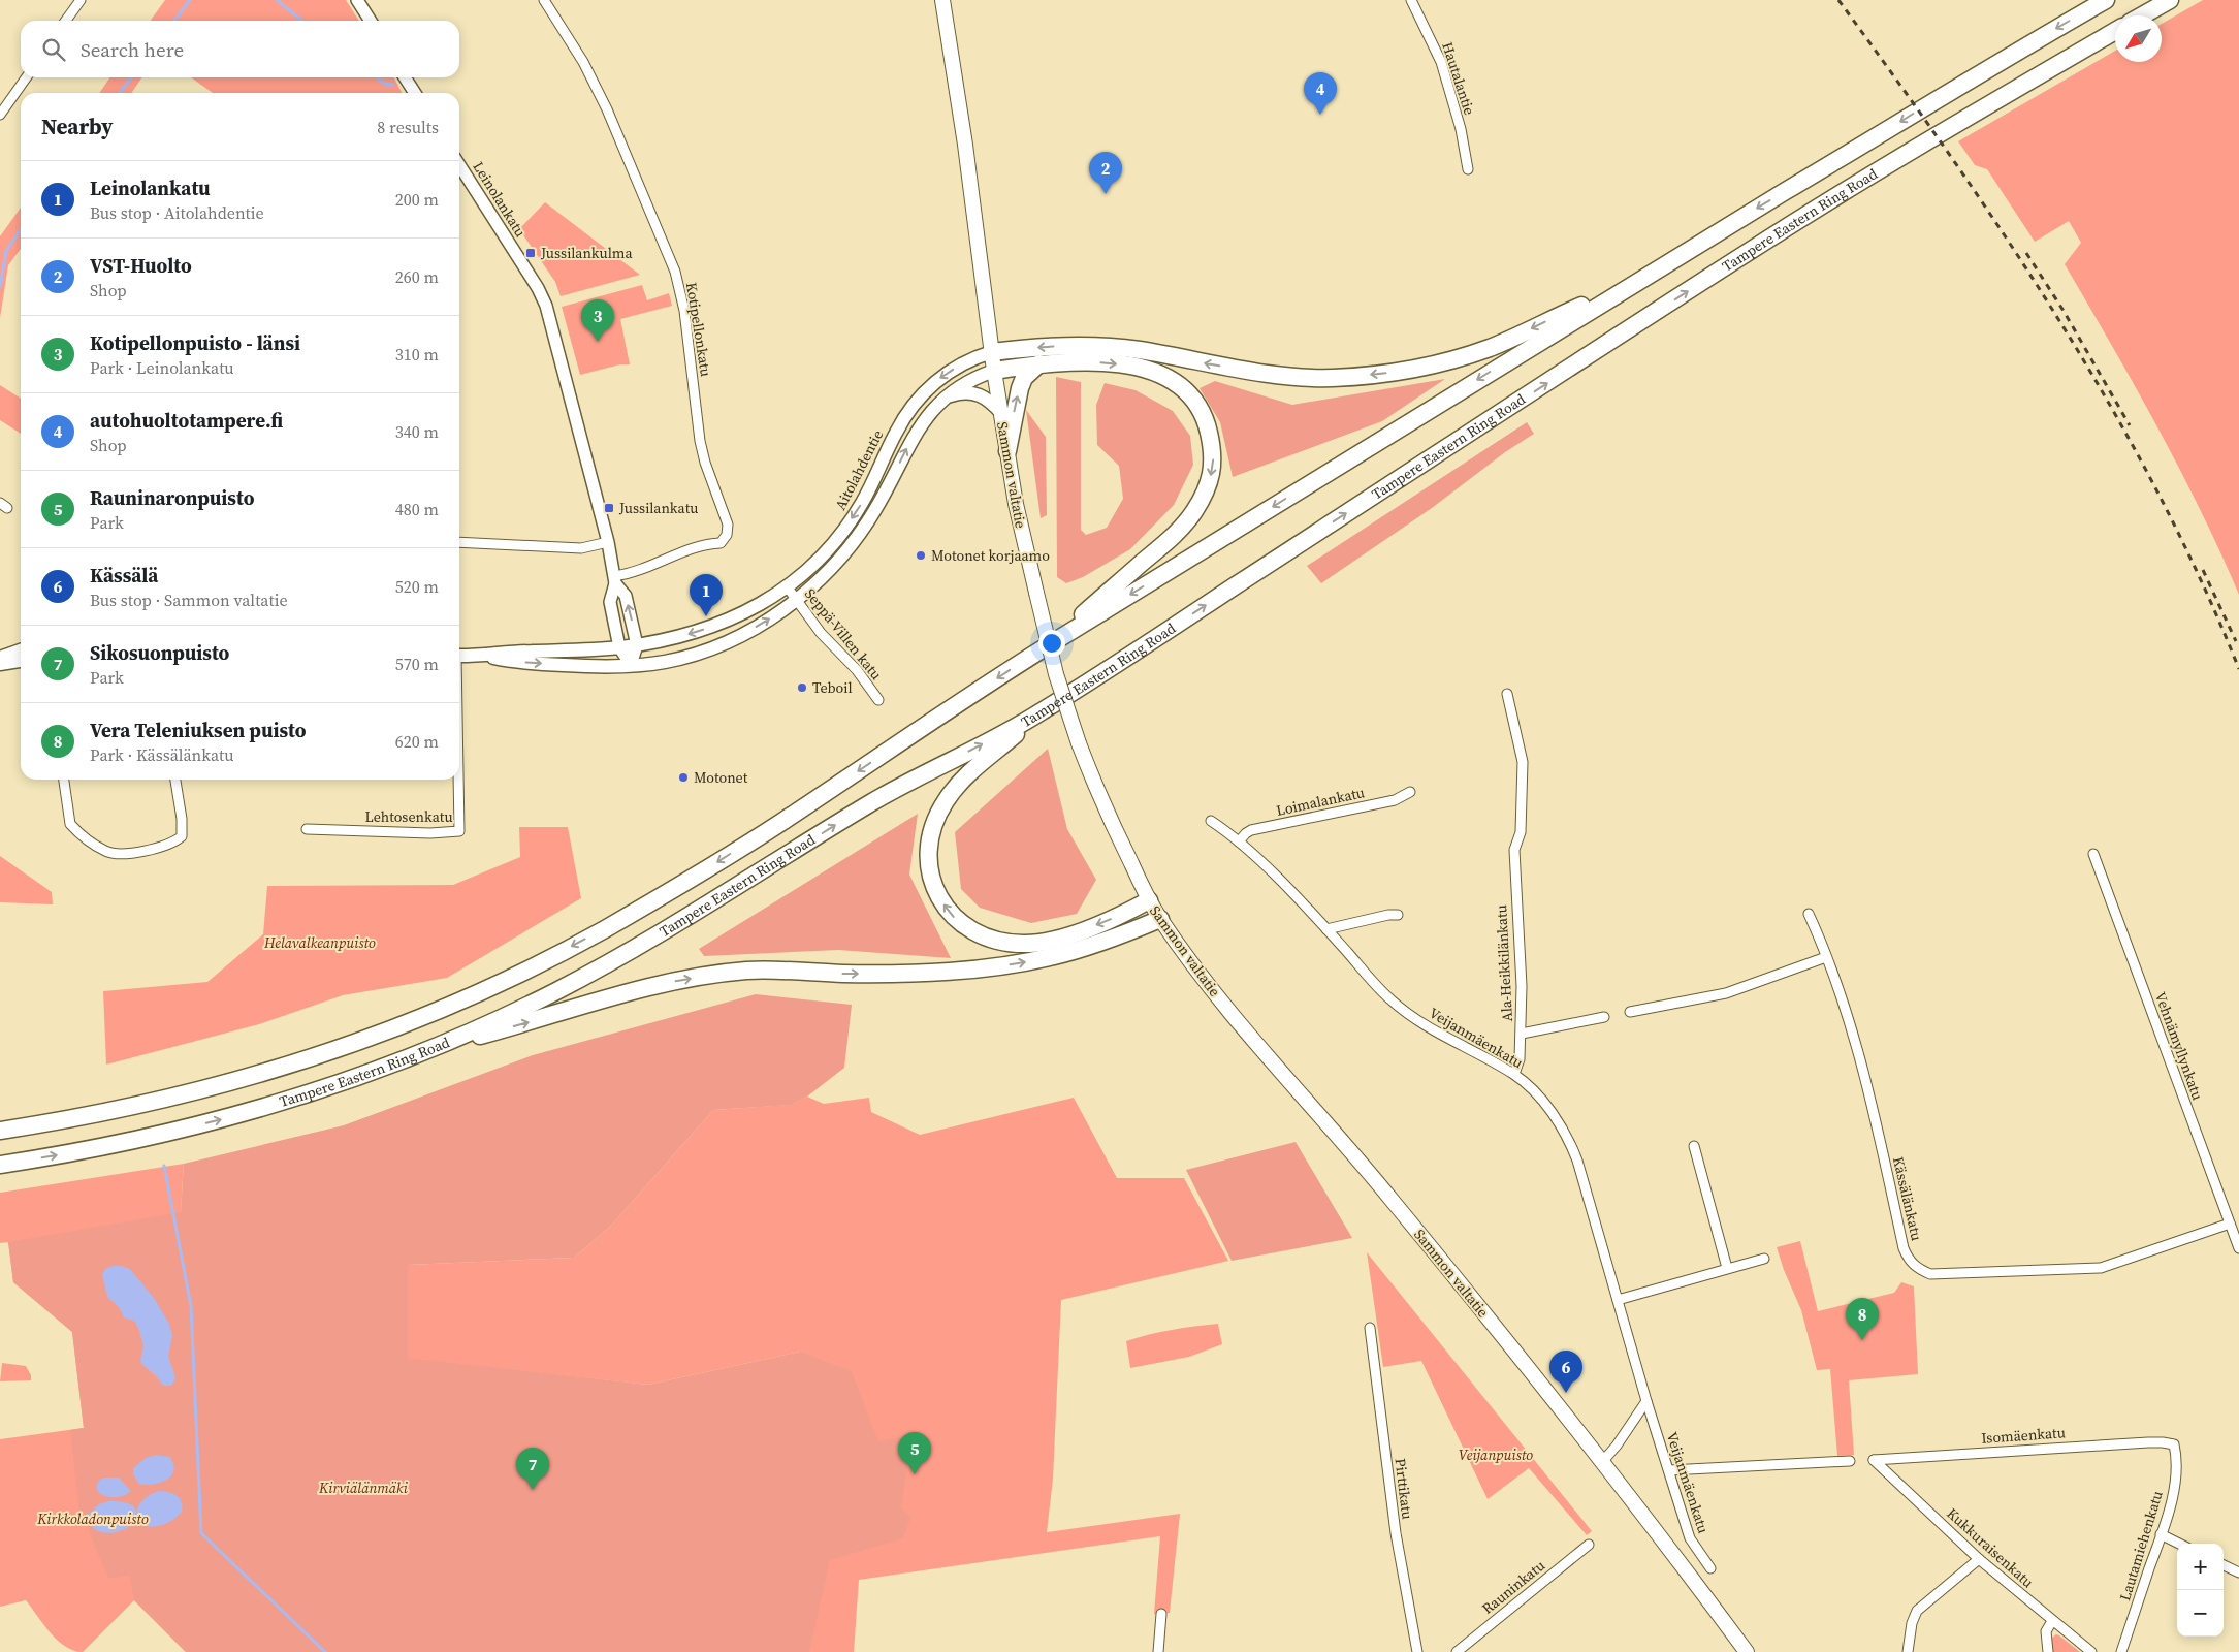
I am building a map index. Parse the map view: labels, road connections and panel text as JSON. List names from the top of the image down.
{
  "streets": {
    "highway": ["Tampere Eastern Ring Road"],
    "main road": ["Aitolahdentie", "Sammon valtatie"],
    "street": [
      "Hautalantie",
      "Leinolankatu",
      "Kotipellonkatu",
      "Seppä-Villen katu",
      "Loimalankatu",
      "Lehtosenkatu",
      "Ala-Heikkilänkatu",
      "Veijanmäenkatu",
      "Vehnämyllynkatu",
      "Kässälänkatu",
      "Isomäenkatu",
      "Pirttikatu",
      "Lautamiehenkatu",
      "Kukkuraisenkatu",
      "Rauninkatu"
    ]
  },
  "crossings": [
    ["Leinolankatu", "Kotipellonkatu"],
    ["Leinolankatu", "Aitolahdentie"],
    ["Aitolahdentie", "Sammon valtatie"],
    ["Aitolahdentie", "Seppä-Villen katu"],
    ["Loimalankatu", "Veijanmäenkatu"],
    ["Ala-Heikkilänkatu", "Veijanmäenkatu"],
    ["Vehnämyllynkatu", "Kässälänkatu"],
    ["Isomäenkatu", "Lautamiehenkatu"],
    ["Isomäenkatu", "Kukkuraisenkatu"]
  ],
  "parks": [
    "Helavalkeanpuisto",
    "Veijanpuisto",
    "Kirviälänmäki",
    "Kirkkoladonpuisto"
  ],
  "places": {
    "transit": ["Jussilankulma", "Jussilankatu"],
    "other": ["Motonet korjaamo", "Teboil", "Motonet"]
  },
  "north": "bottom left",
  "page": {
    "search": "Search here",
    "pins": [
      "4",
      "2",
      "3",
      "1",
      "8",
      "6",
      "5",
      "7"
    ],
    "heading": ["Nearby", "8 results"],
    "list": [
      {
        "mark": "1",
        "name": "Leinolankatu",
        "note": "Bus stop · Aitolahdentie",
        "value": "200 m"
      },
      {
        "mark": "2",
        "name": "VST-Huolto",
        "note": "Shop",
        "value": "260 m"
      },
      {
        "mark": "3",
        "name": "Kotipellonpuisto - länsi",
        "note": "Park · Leinolankatu",
        "value": "310 m"
      },
      {
        "mark": "4",
        "name": "autohuoltotampere.fi",
        "note": "Shop",
        "value": "340 m"
      },
      {
        "mark": "5",
        "name": "Rauninaronpuisto",
        "note": "Park",
        "value": "480 m"
      },
      {
        "mark": "6",
        "name": "Kässälä",
        "note": "Bus stop · Sammon valtatie",
        "value": "520 m"
      },
      {
        "mark": "7",
        "name": "Sikosuonpuisto",
        "note": "Park",
        "value": "570 m"
      },
      {
        "mark": "8",
        "name": "Vera Teleniuksen puisto",
        "note": "Park · Kässälänkatu",
        "value": "620 m"
      }
    ],
    "map_buttons": ["+", "−"]
  }
}
